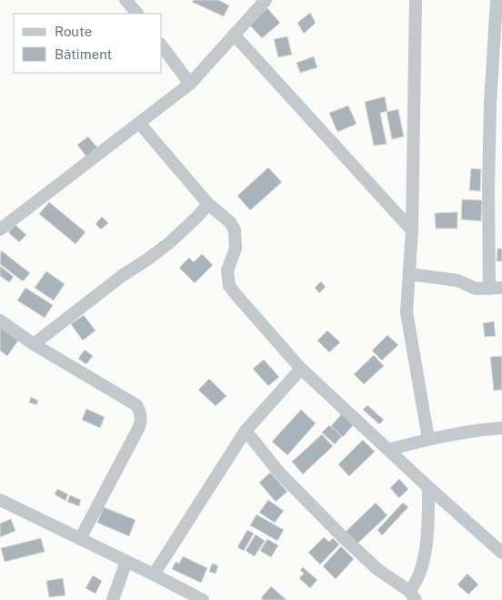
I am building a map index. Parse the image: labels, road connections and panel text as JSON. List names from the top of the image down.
{
  "legend": ["Route", "Bâtiment"]
}
